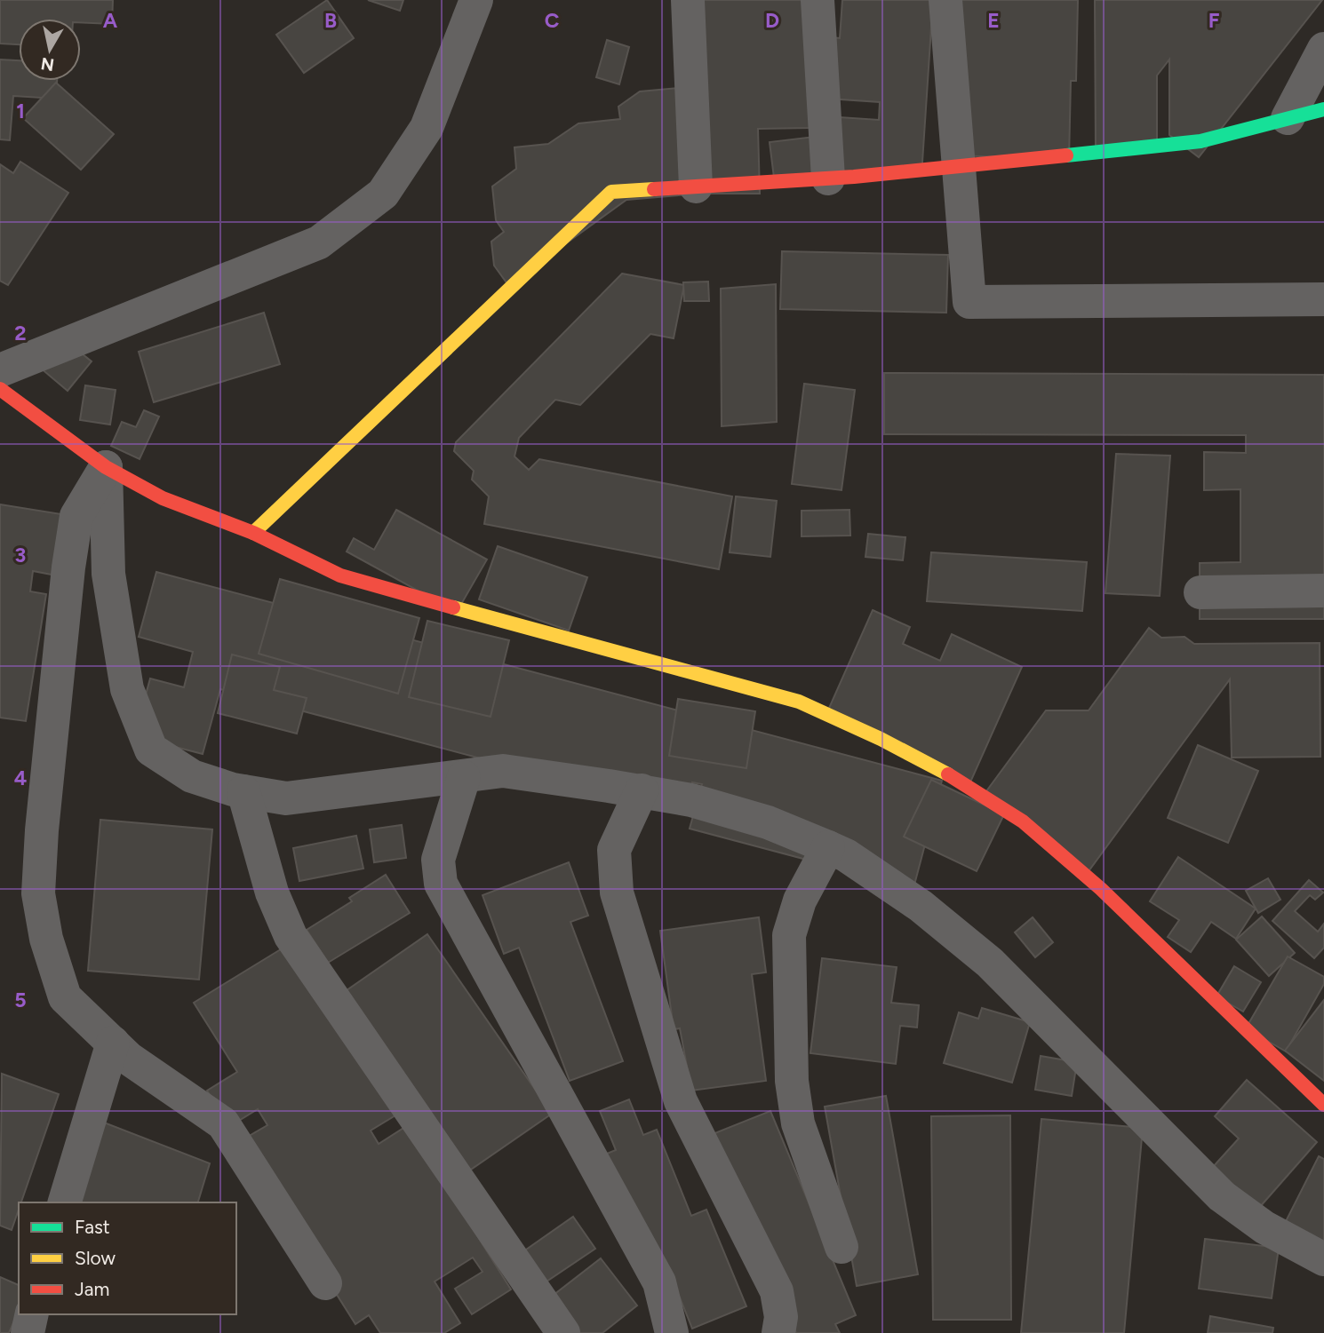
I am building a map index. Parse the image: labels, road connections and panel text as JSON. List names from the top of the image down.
{
  "legend": ["Fast", "Slow", "Jam"],
  "north": "bottom",
  "grid": {
    "columns": [
      "A",
      "B",
      "C",
      "D",
      "E",
      "F"
    ],
    "rows": [
      "1",
      "2",
      "3",
      "4",
      "5"
    ]
  }
}
